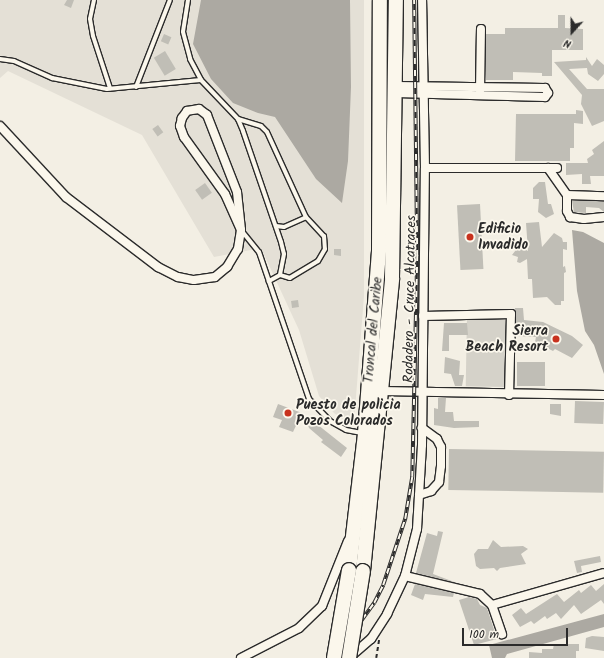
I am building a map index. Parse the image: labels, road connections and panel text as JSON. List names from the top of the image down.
{
  "streets": {
    "highway": ["Troncal del Caribe"],
    "street": ["Rodadero - Cruce Alcatraces"]
  },
  "crossings": [
    ["Rodadero - Cruce Alcatraces", "Troncal del Caribe"]
  ],
  "places": ["Edificio Invadido", "Sierra Beach Resort", "Puesto de policia Pozos Colorados"],
  "scale_bar": "100 m",
  "north": "bottom"
}
